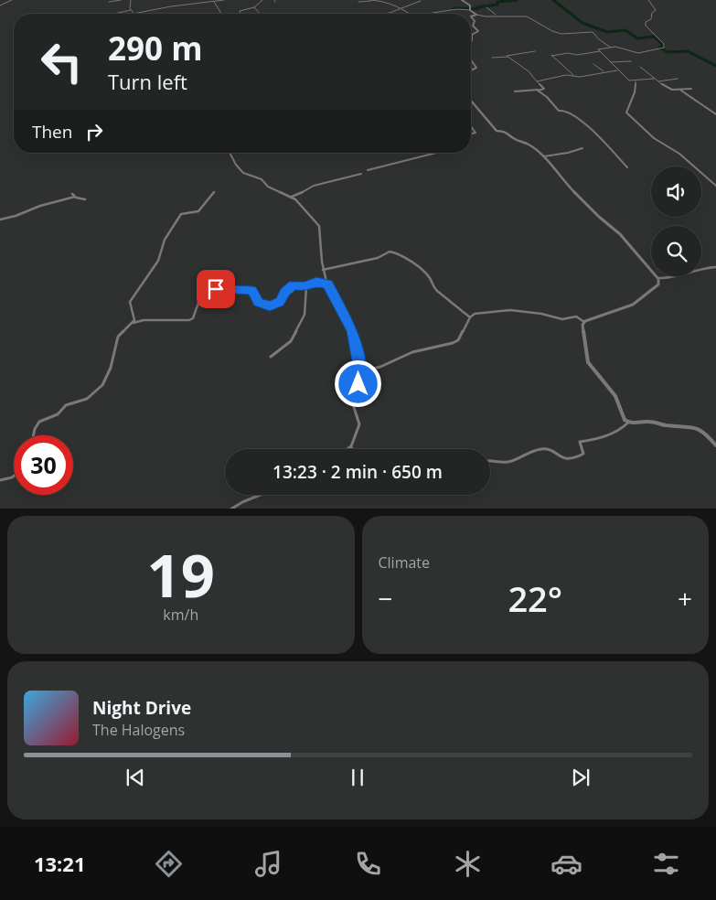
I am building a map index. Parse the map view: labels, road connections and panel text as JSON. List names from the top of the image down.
{
  "page": {
    "turn": ["290 m", "Turn left"],
    "then": "Then",
    "limit": "30",
    "trip": "13:23 · 2 min · 650 m",
    "tile": [
      ["19", "km/h"],
      "Climate"
    ],
    "heat": ["−", "22°", "+"],
    "song": ["Night Drive", "The Halogens"],
    "tabs": "13:21"
  }
}
